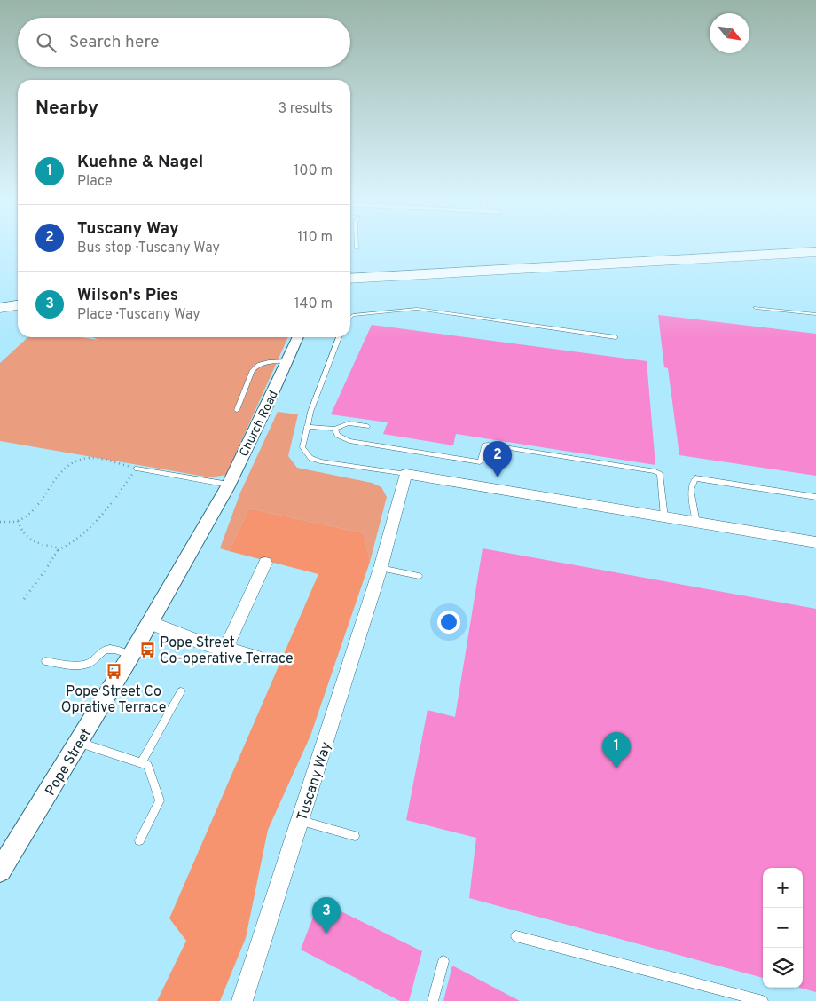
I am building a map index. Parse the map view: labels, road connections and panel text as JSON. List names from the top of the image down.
{
  "streets": {
    "street": ["Church Road", "Pope Street", "Tuscany Way"]
  },
  "crossings": [
    ["Church Road", "Pope Street"]
  ],
  "places": {
    "bus stop": ["Pope Street Co-operative Terrace", "Pope Street Co Oprative Terrace"]
  },
  "north": "bottom right",
  "page": {
    "search": "Search here",
    "heading": ["Nearby", "3 results"],
    "list": [
      {
        "mark": "1",
        "name": "Kuehne & Nagel",
        "note": "Place",
        "value": "100 m"
      },
      {
        "mark": "2",
        "name": "Tuscany Way",
        "note": "Bus stop · Tuscany Way",
        "value": "110 m"
      },
      {
        "mark": "3",
        "name": "Wilson's Pies",
        "note": "Place · Tuscany Way",
        "value": "140 m"
      }
    ],
    "pins": ["2", "1", "3"],
    "map_buttons": ["+", "−"]
  }
}
